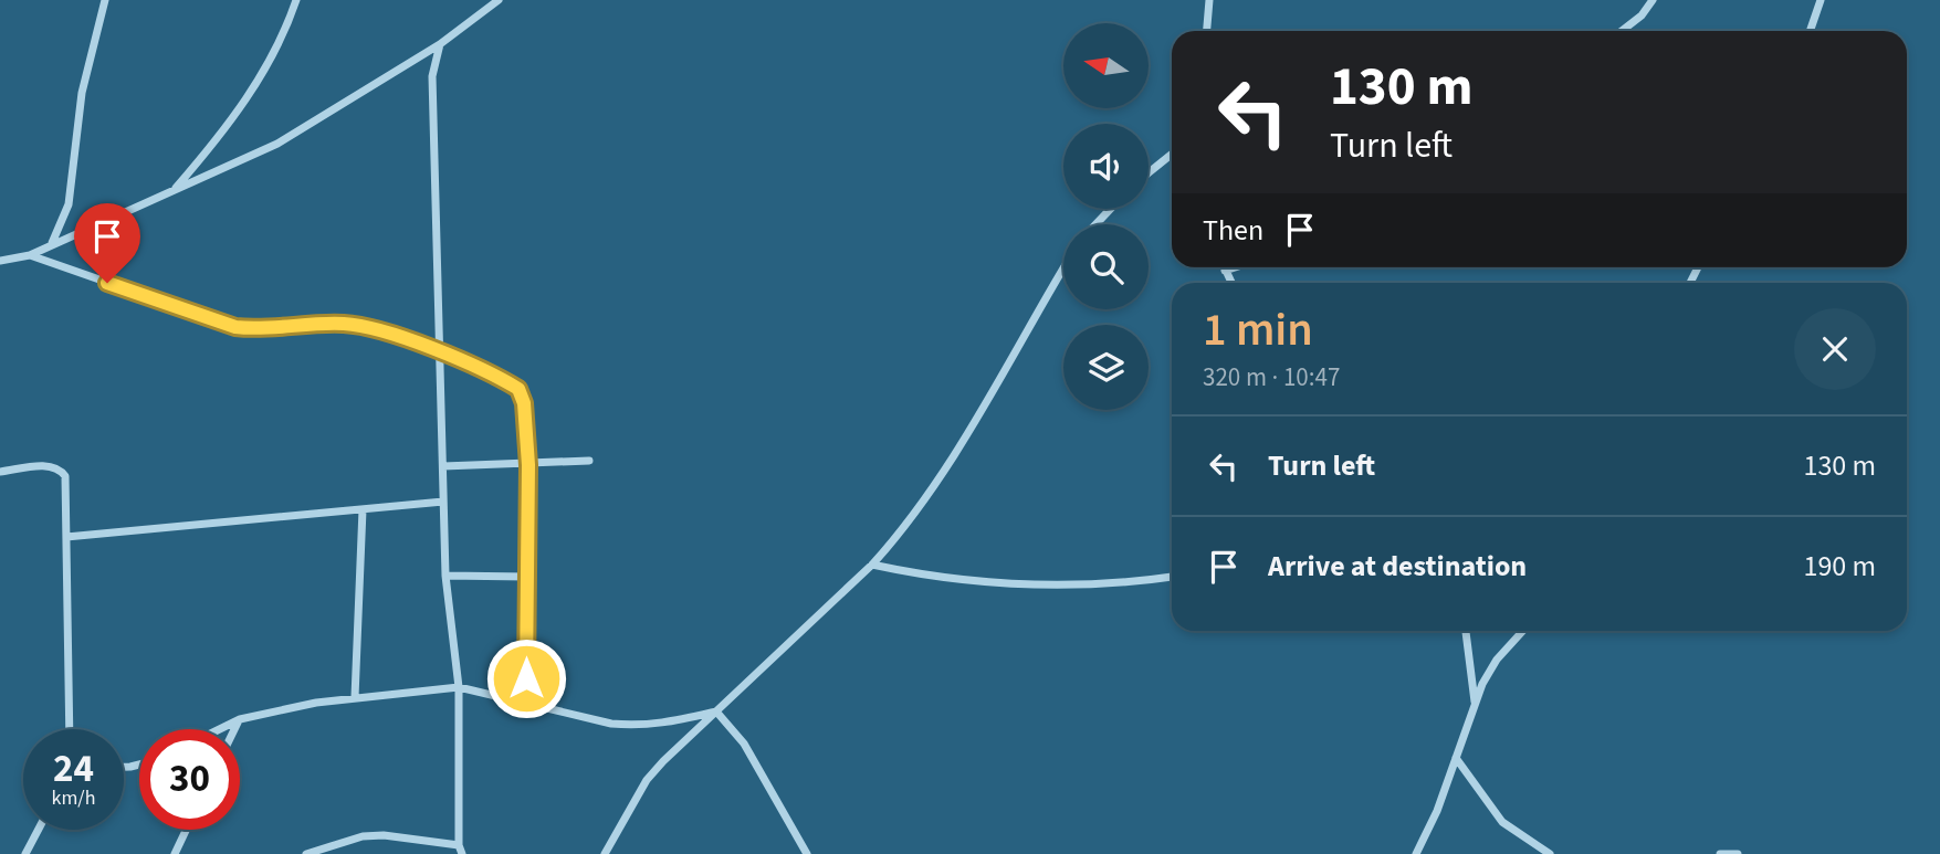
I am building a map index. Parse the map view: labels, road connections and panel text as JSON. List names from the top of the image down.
{
  "north": "left",
  "page": {
    "turn": ["130 m", "Turn left"],
    "then": "Then",
    "heading": ["1 min", "320 m · 10:47"],
    "list": [
      {
        "name": "Turn left",
        "value": "130 m"
      },
      {
        "name": "Arrive at destination",
        "value": "190 m"
      }
    ],
    "speed": "24 km/h",
    "limit": "30"
  }
}
